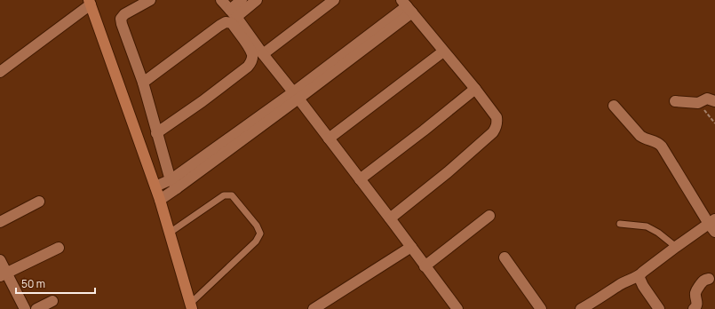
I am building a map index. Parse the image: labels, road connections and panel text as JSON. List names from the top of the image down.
{
  "scale_bar": "50 m"
}
